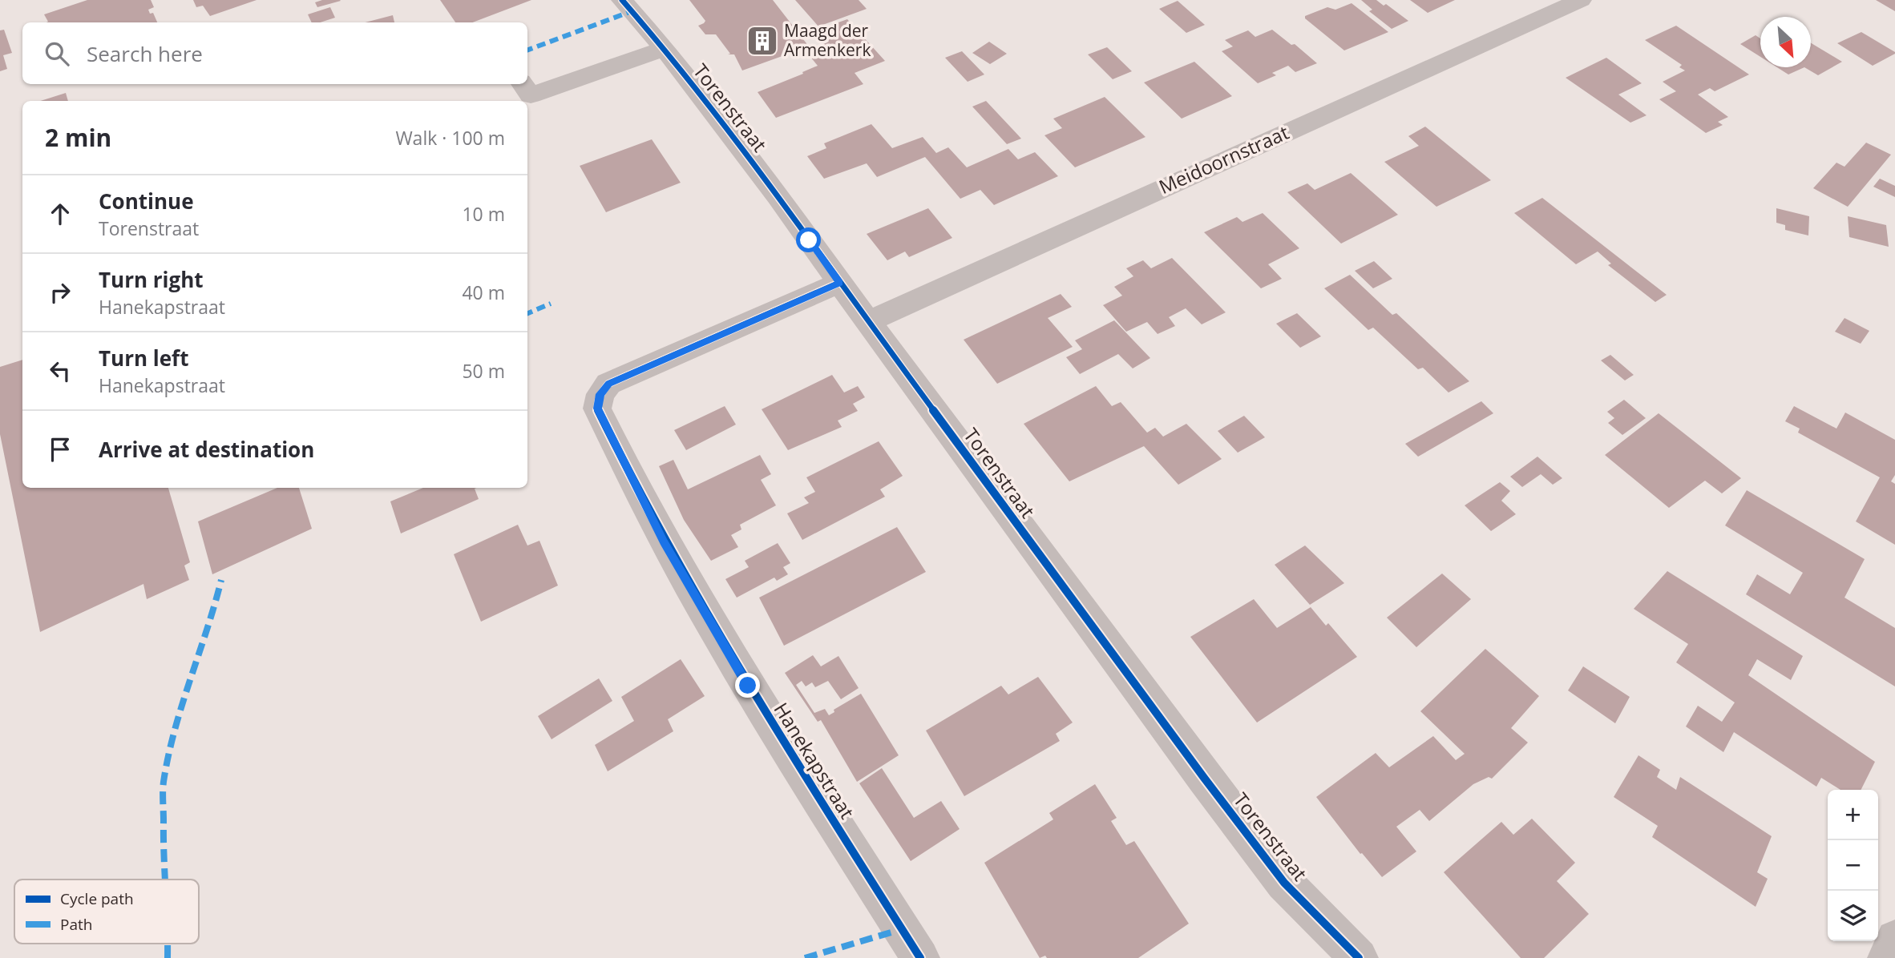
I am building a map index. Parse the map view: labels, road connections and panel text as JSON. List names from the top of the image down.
{
  "streets": {
    "street": ["Torenstraat", "Meidoornstraat", "Hanekapstraat"]
  },
  "crossings": [
    ["Torenstraat", "Meidoornstraat"],
    ["Torenstraat", "Hanekapstraat"]
  ],
  "places": {
    "building": ["Maagd der Armenkerk"]
  },
  "legend": ["Cycle path", "Path"],
  "north": "bottom right",
  "page": {
    "search": "Search here",
    "heading": ["2 min", "Walk · 100 m"],
    "list": [
      ["Continue", "Torenstraat", "10 m"],
      ["Turn right", "Hanekapstraat", "40 m"],
      ["Turn left", "Hanekapstraat", "50 m"],
      "Arrive at destination"
    ],
    "map_buttons": ["+", "−"]
  }
}
